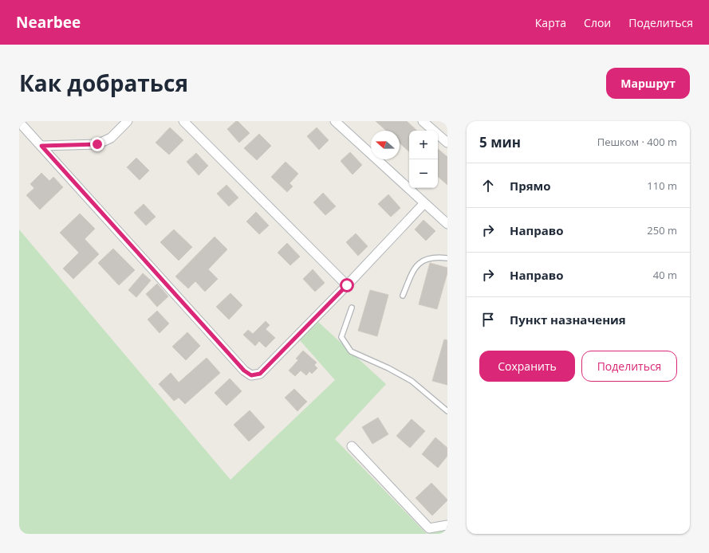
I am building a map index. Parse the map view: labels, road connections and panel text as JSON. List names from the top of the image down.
{
  "north": "left",
  "page": {
    "header": "Nearbee",
    "nav": ["Карта", "Слои", "Поделиться"],
    "title": "Как добраться",
    "buttons": [
      "Маршрут",
      ["Сохранить", "Поделиться"]
    ],
    "heading": ["5 мин", "Пешком · 400 m"],
    "map_buttons": ["+", "−"],
    "list": [
      ["Прямо", "110 m"],
      ["Направо", "250 m"],
      ["Направо", "40 m"],
      "Пункт назначения"
    ]
  }
}
